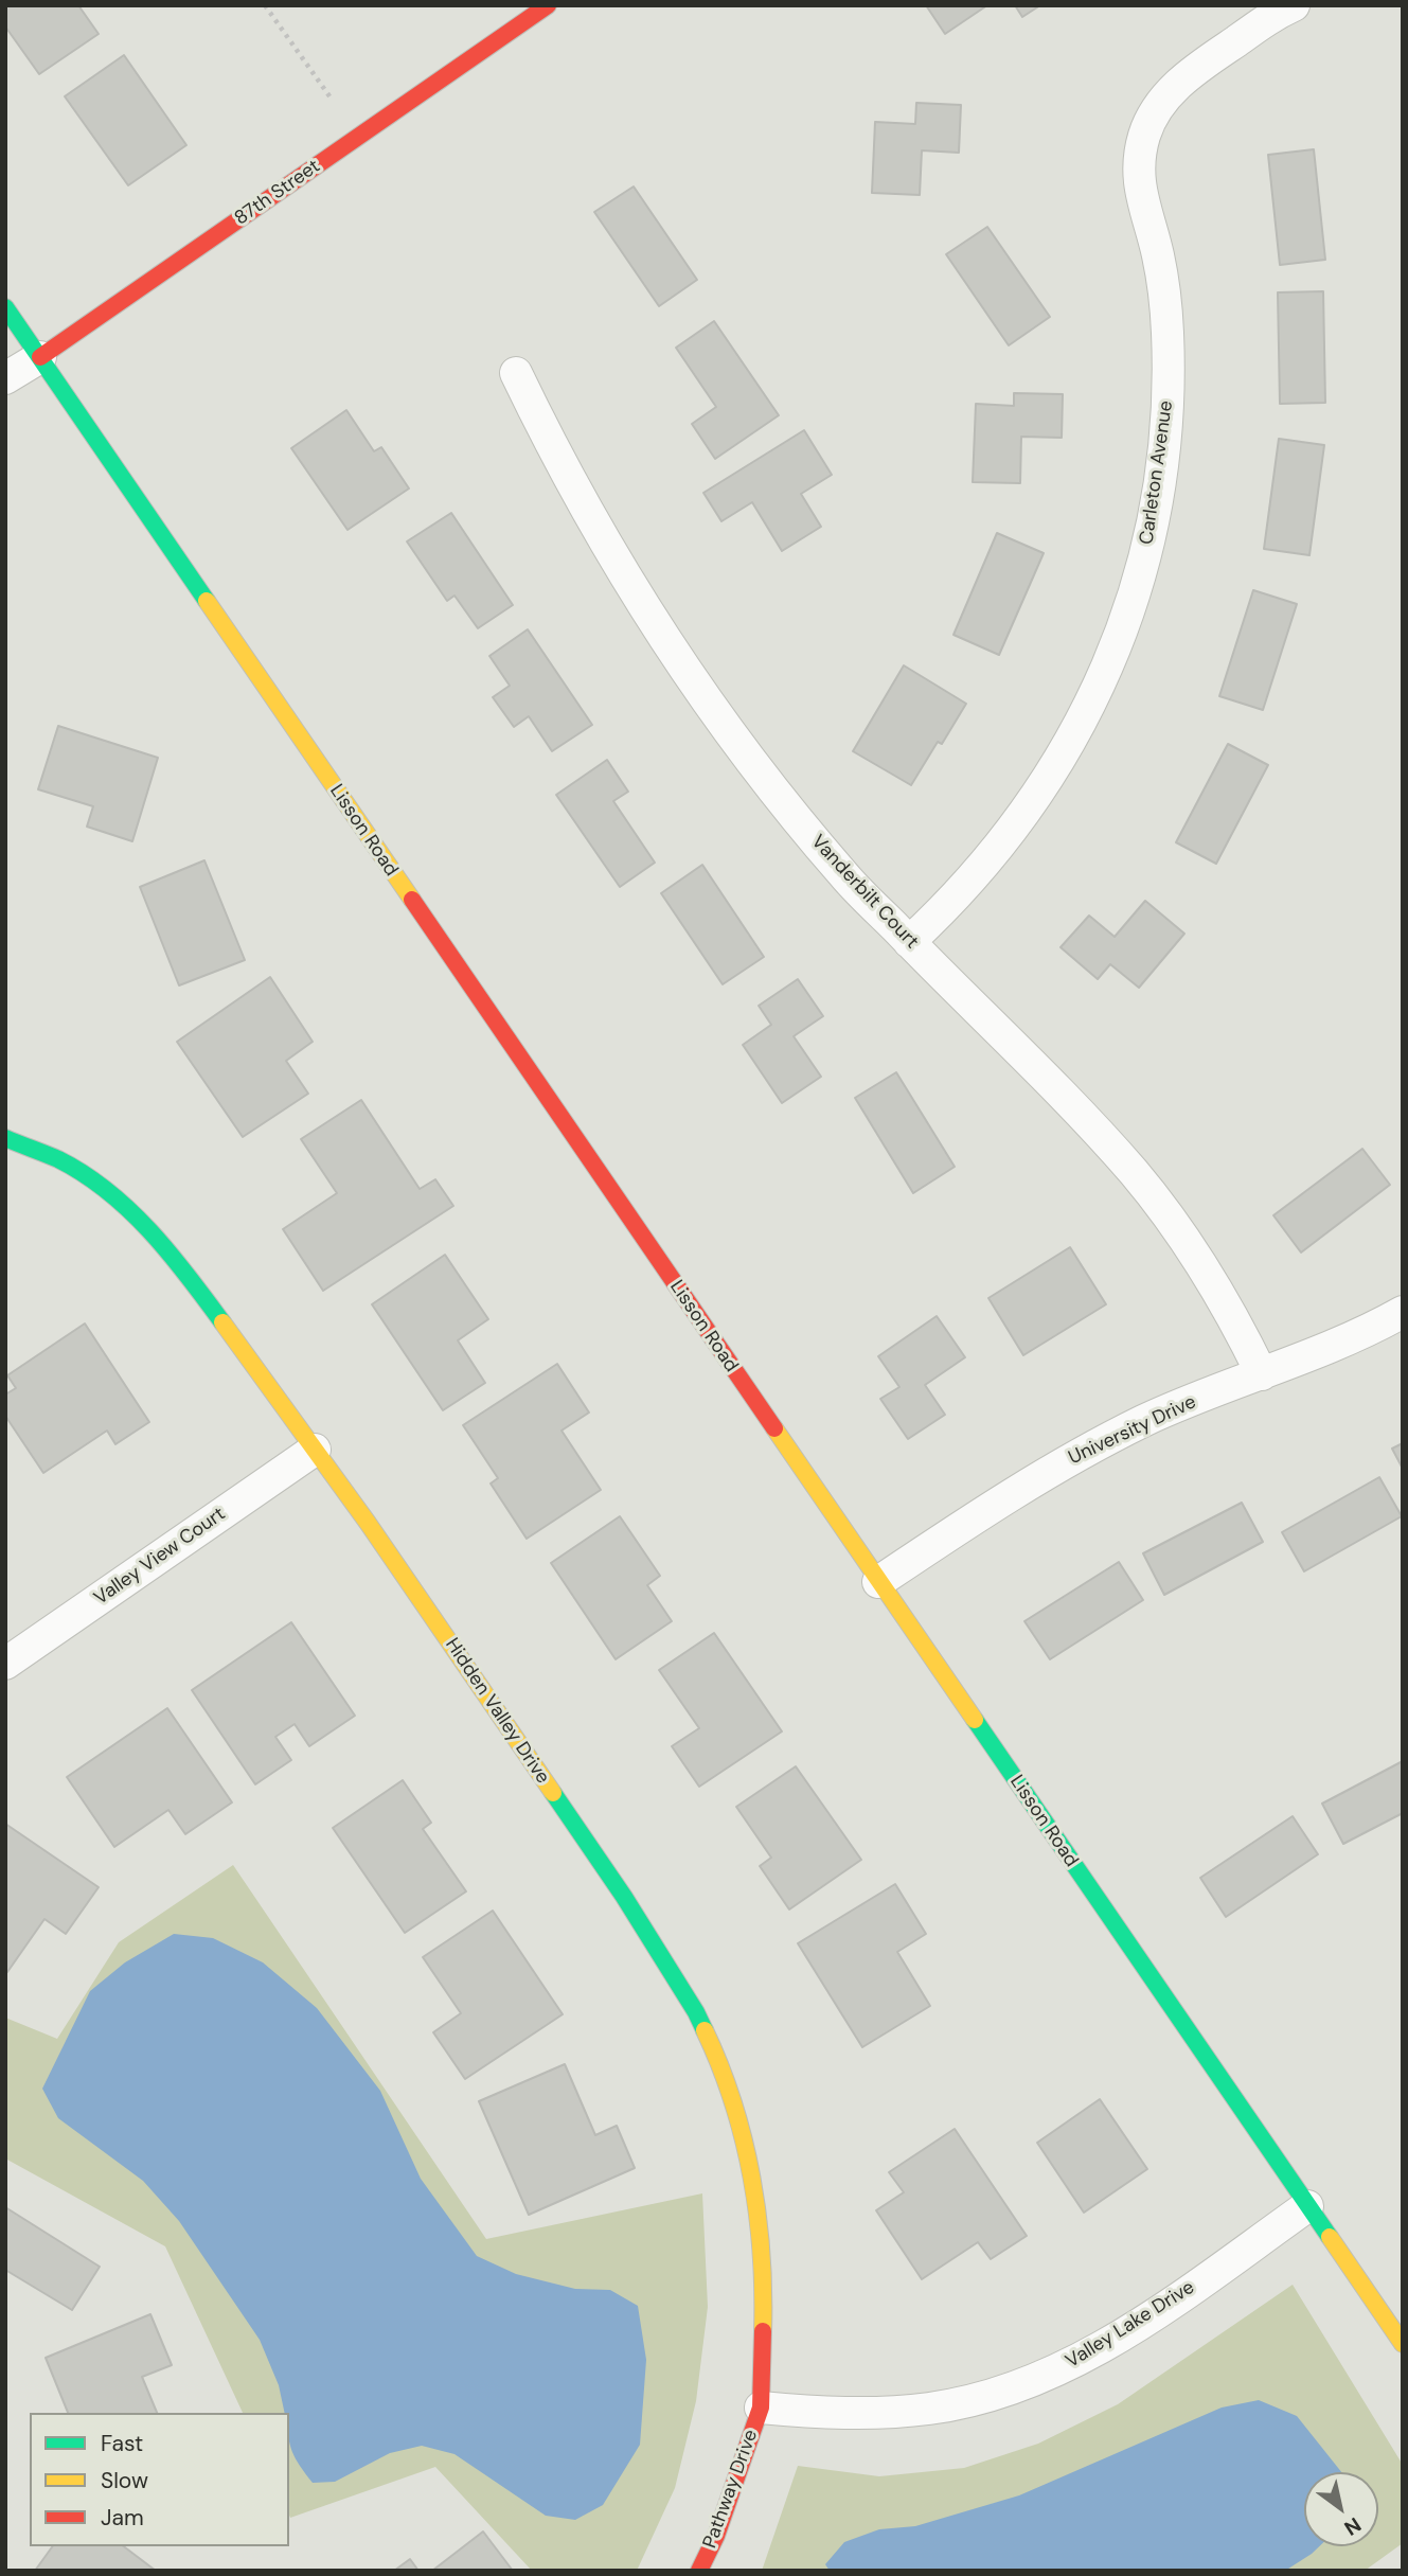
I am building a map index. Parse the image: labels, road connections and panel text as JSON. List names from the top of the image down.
{
  "streets": {
    "street": [
      "87th Street",
      "Carleton Avenue",
      "Lisson Road",
      "Vanderbilt Court",
      "University Drive",
      "Valley View Court",
      "Hidden Valley Drive",
      "Valley Lake Drive",
      "Pathway Drive"
    ]
  },
  "crossings": [
    ["87th Street", "Lisson Road"],
    ["Carleton Avenue", "Vanderbilt Court"],
    ["Lisson Road", "University Drive"],
    ["Lisson Road", "Valley Lake Drive"],
    ["Vanderbilt Court", "University Drive"],
    ["Valley View Court", "Hidden Valley Drive"],
    ["Hidden Valley Drive", "Valley Lake Drive"],
    ["Hidden Valley Drive", "Pathway Drive"],
    ["Valley Lake Drive", "Pathway Drive"]
  ],
  "legend": ["Fast", "Slow", "Jam"],
  "north": "bottom right"
}
